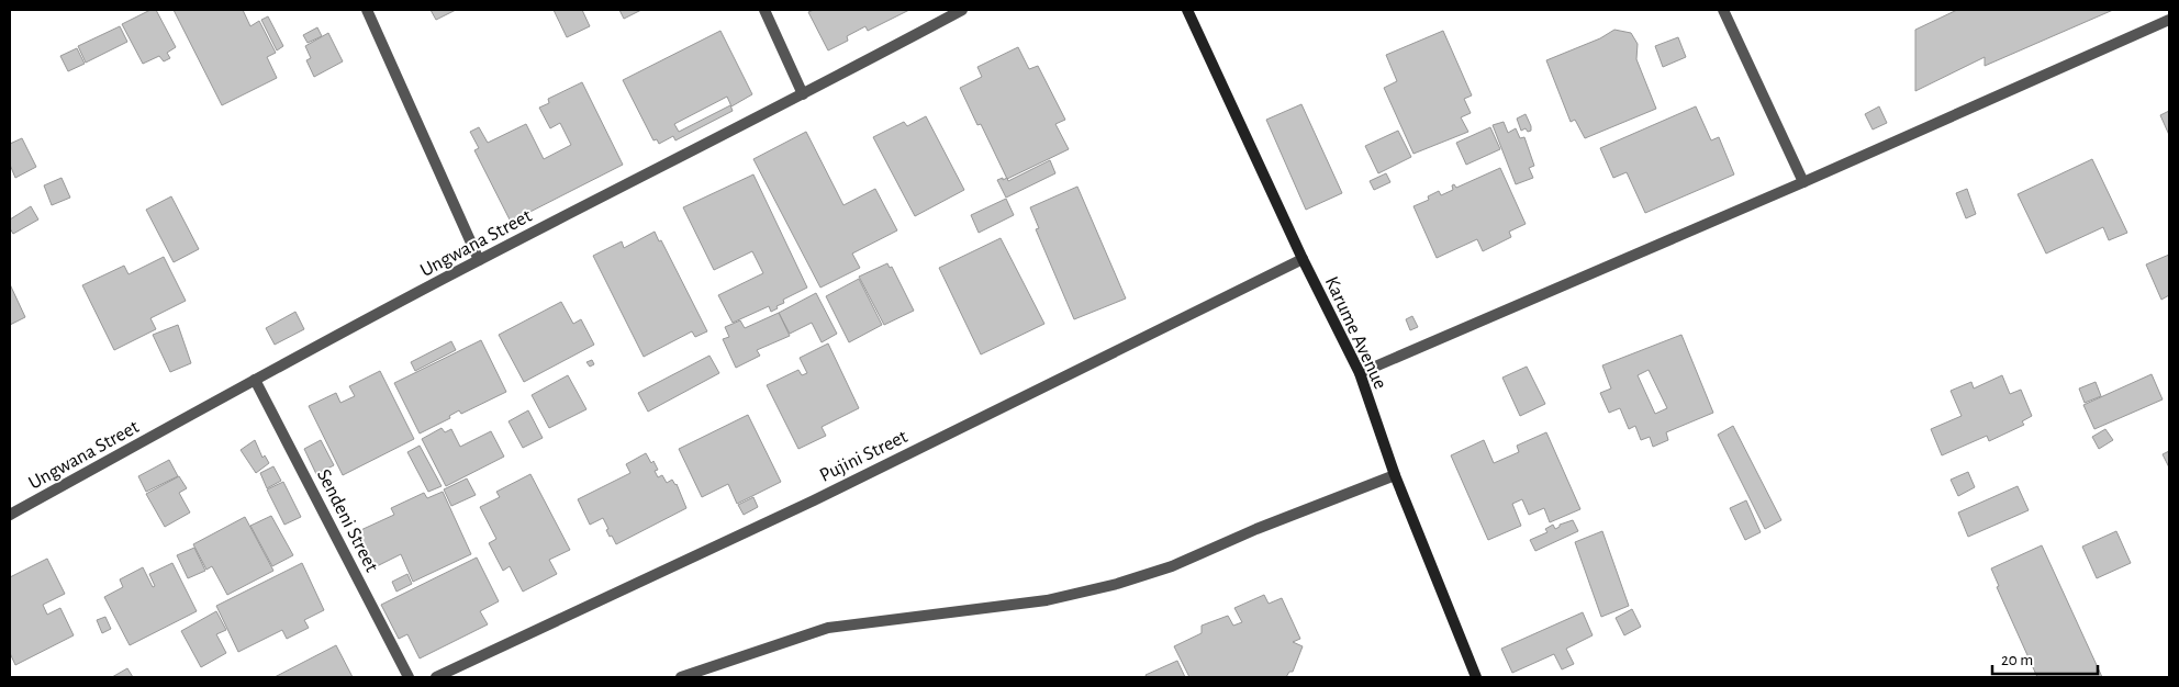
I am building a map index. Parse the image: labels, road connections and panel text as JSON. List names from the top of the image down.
{
  "streets": {
    "main road": ["Karume Avenue"],
    "street": ["Ungwana Street", "Pujini Street", "Sendeni Street"]
  },
  "crossings": [
    ["Ungwana Street", "Sendeni Street"],
    ["Karume Avenue", "Pujini Street"]
  ],
  "scale_bar": "20 m"
}
